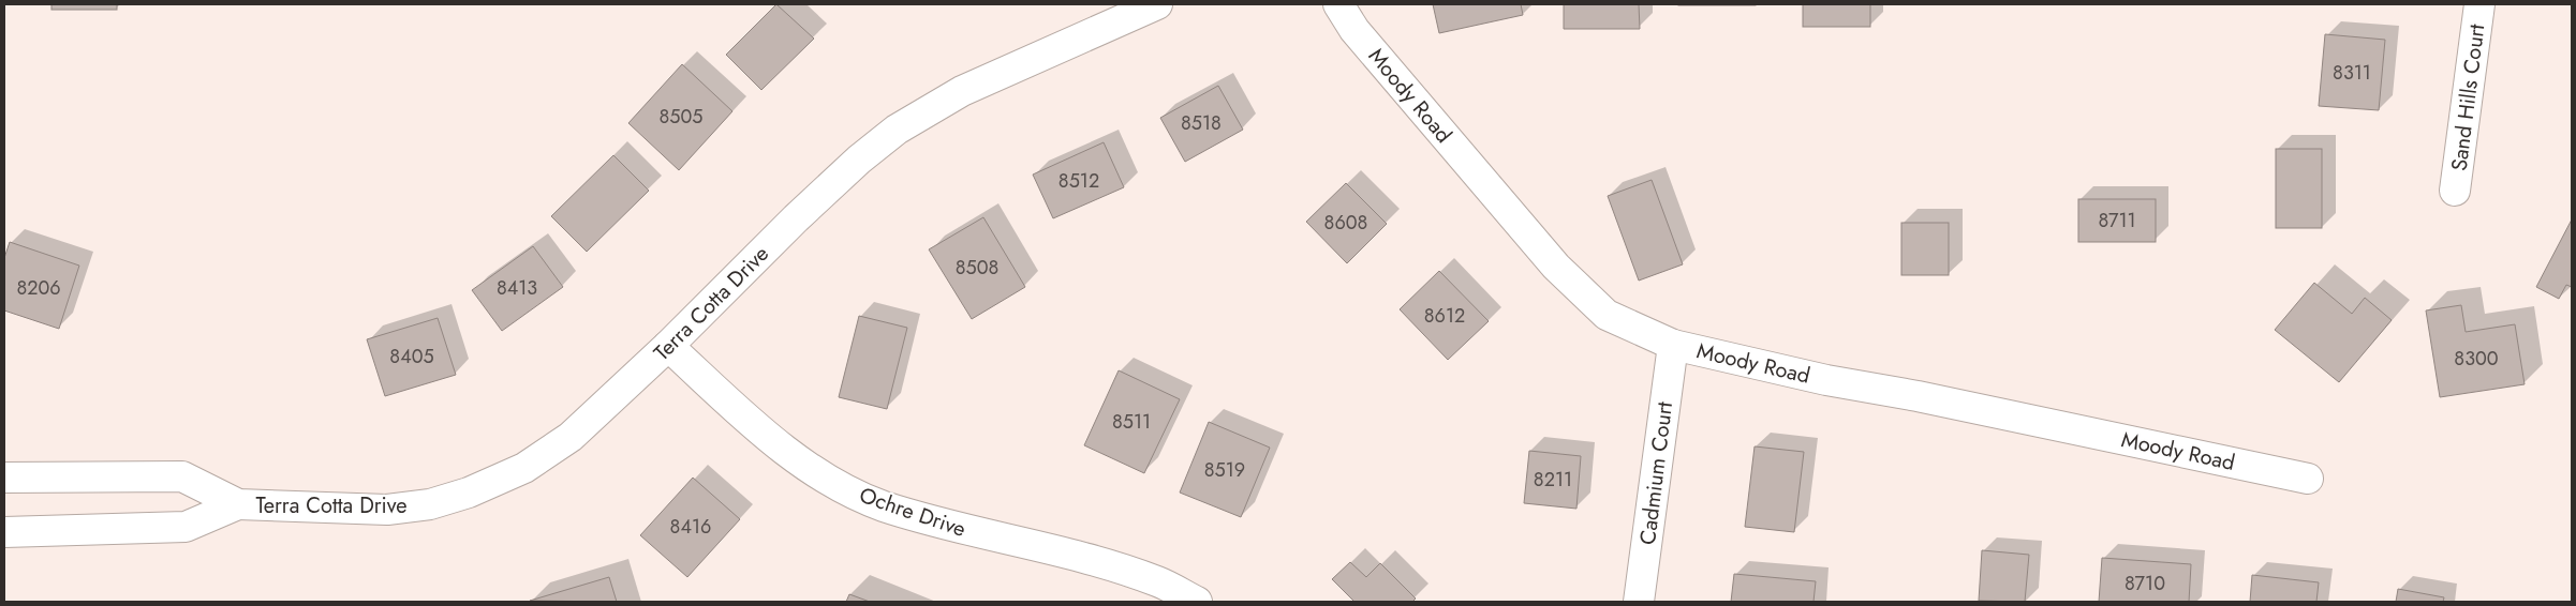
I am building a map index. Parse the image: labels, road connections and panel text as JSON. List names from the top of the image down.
{
  "streets": {
    "street": [
      "Moody Road",
      "Sand Hills Court",
      "Terra Cotta Drive",
      "Cadmium Court",
      "Ochre Drive"
    ]
  },
  "crossings": [
    ["Moody Road", "Cadmium Court"],
    ["Terra Cotta Drive", "Ochre Drive"]
  ],
  "house_numbers": [
    "8311",
    "8505",
    "8518",
    "8512",
    "8711",
    "8608",
    "8508",
    "8206",
    "8413",
    "8612",
    "8405",
    "8300",
    "8511",
    "8519",
    "8211",
    "8416",
    "8710"
  ]
}
